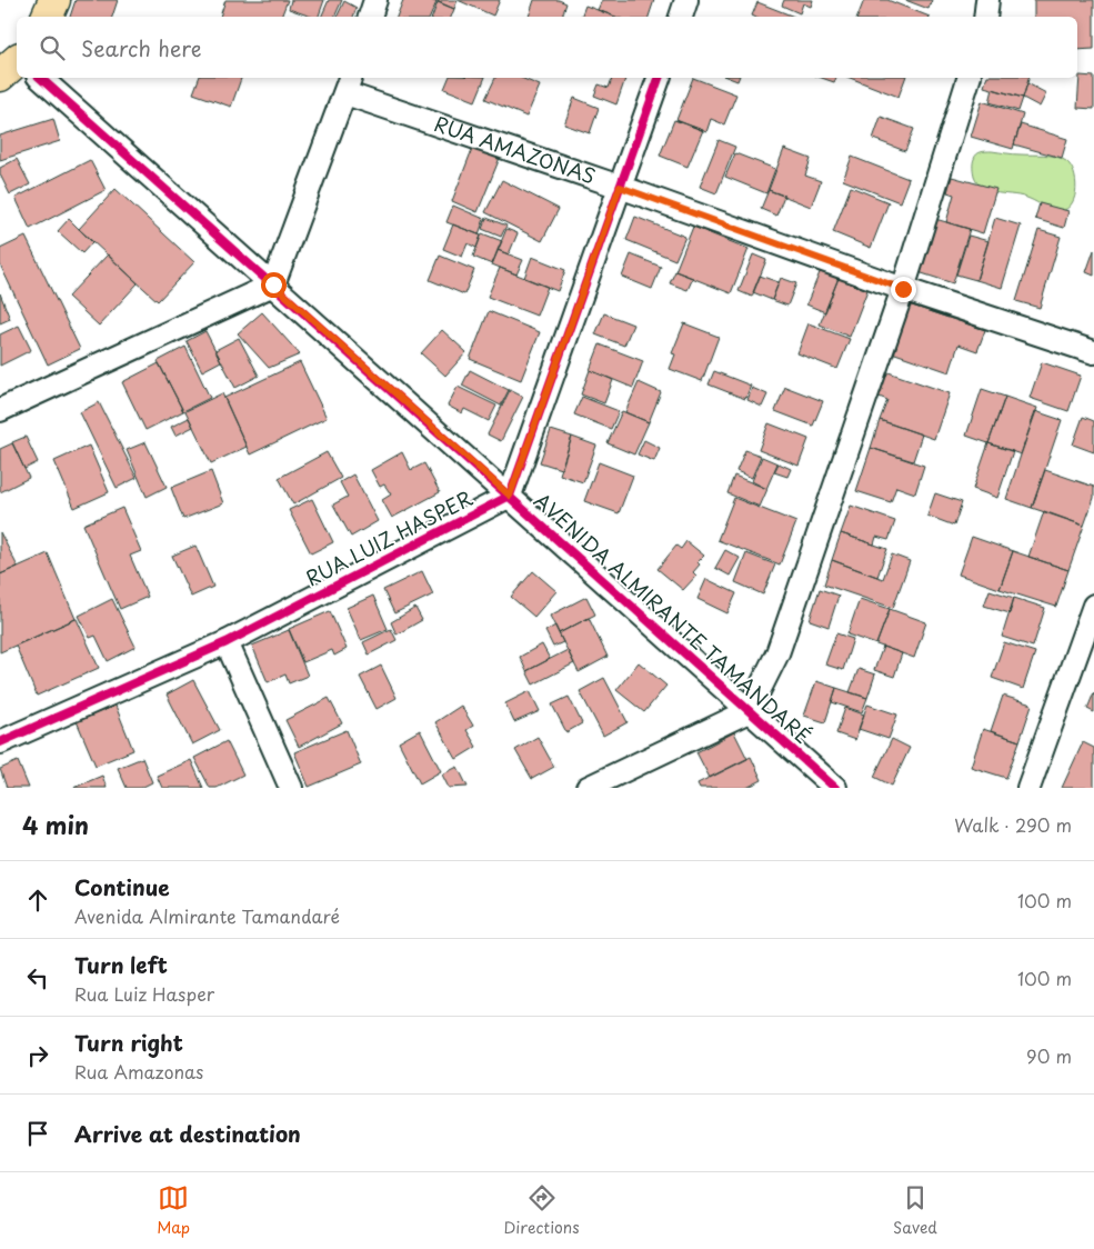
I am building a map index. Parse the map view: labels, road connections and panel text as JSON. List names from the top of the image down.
{
  "streets": {
    "street": ["RUA AMAZONAS", "RUA LUIZ HASPER", "AVENIDA ALMIRANTE TAMANDARÉ"]
  },
  "crossings": [
    ["RUA LUIZ HASPER", "AVENIDA ALMIRANTE TAMANDARÉ"]
  ],
  "page": {
    "search": "Search here",
    "heading": ["4 min", "Walk · 290 m"],
    "list": [
      ["Continue", "Avenida Almirante Tamandaré", "100 m"],
      ["Turn left", "Rua Luiz Hasper", "100 m"],
      ["Turn right", "Rua Amazonas", "90 m"],
      "Arrive at destination"
    ],
    "nav": ["Map", "Directions", "Saved"]
  }
}
